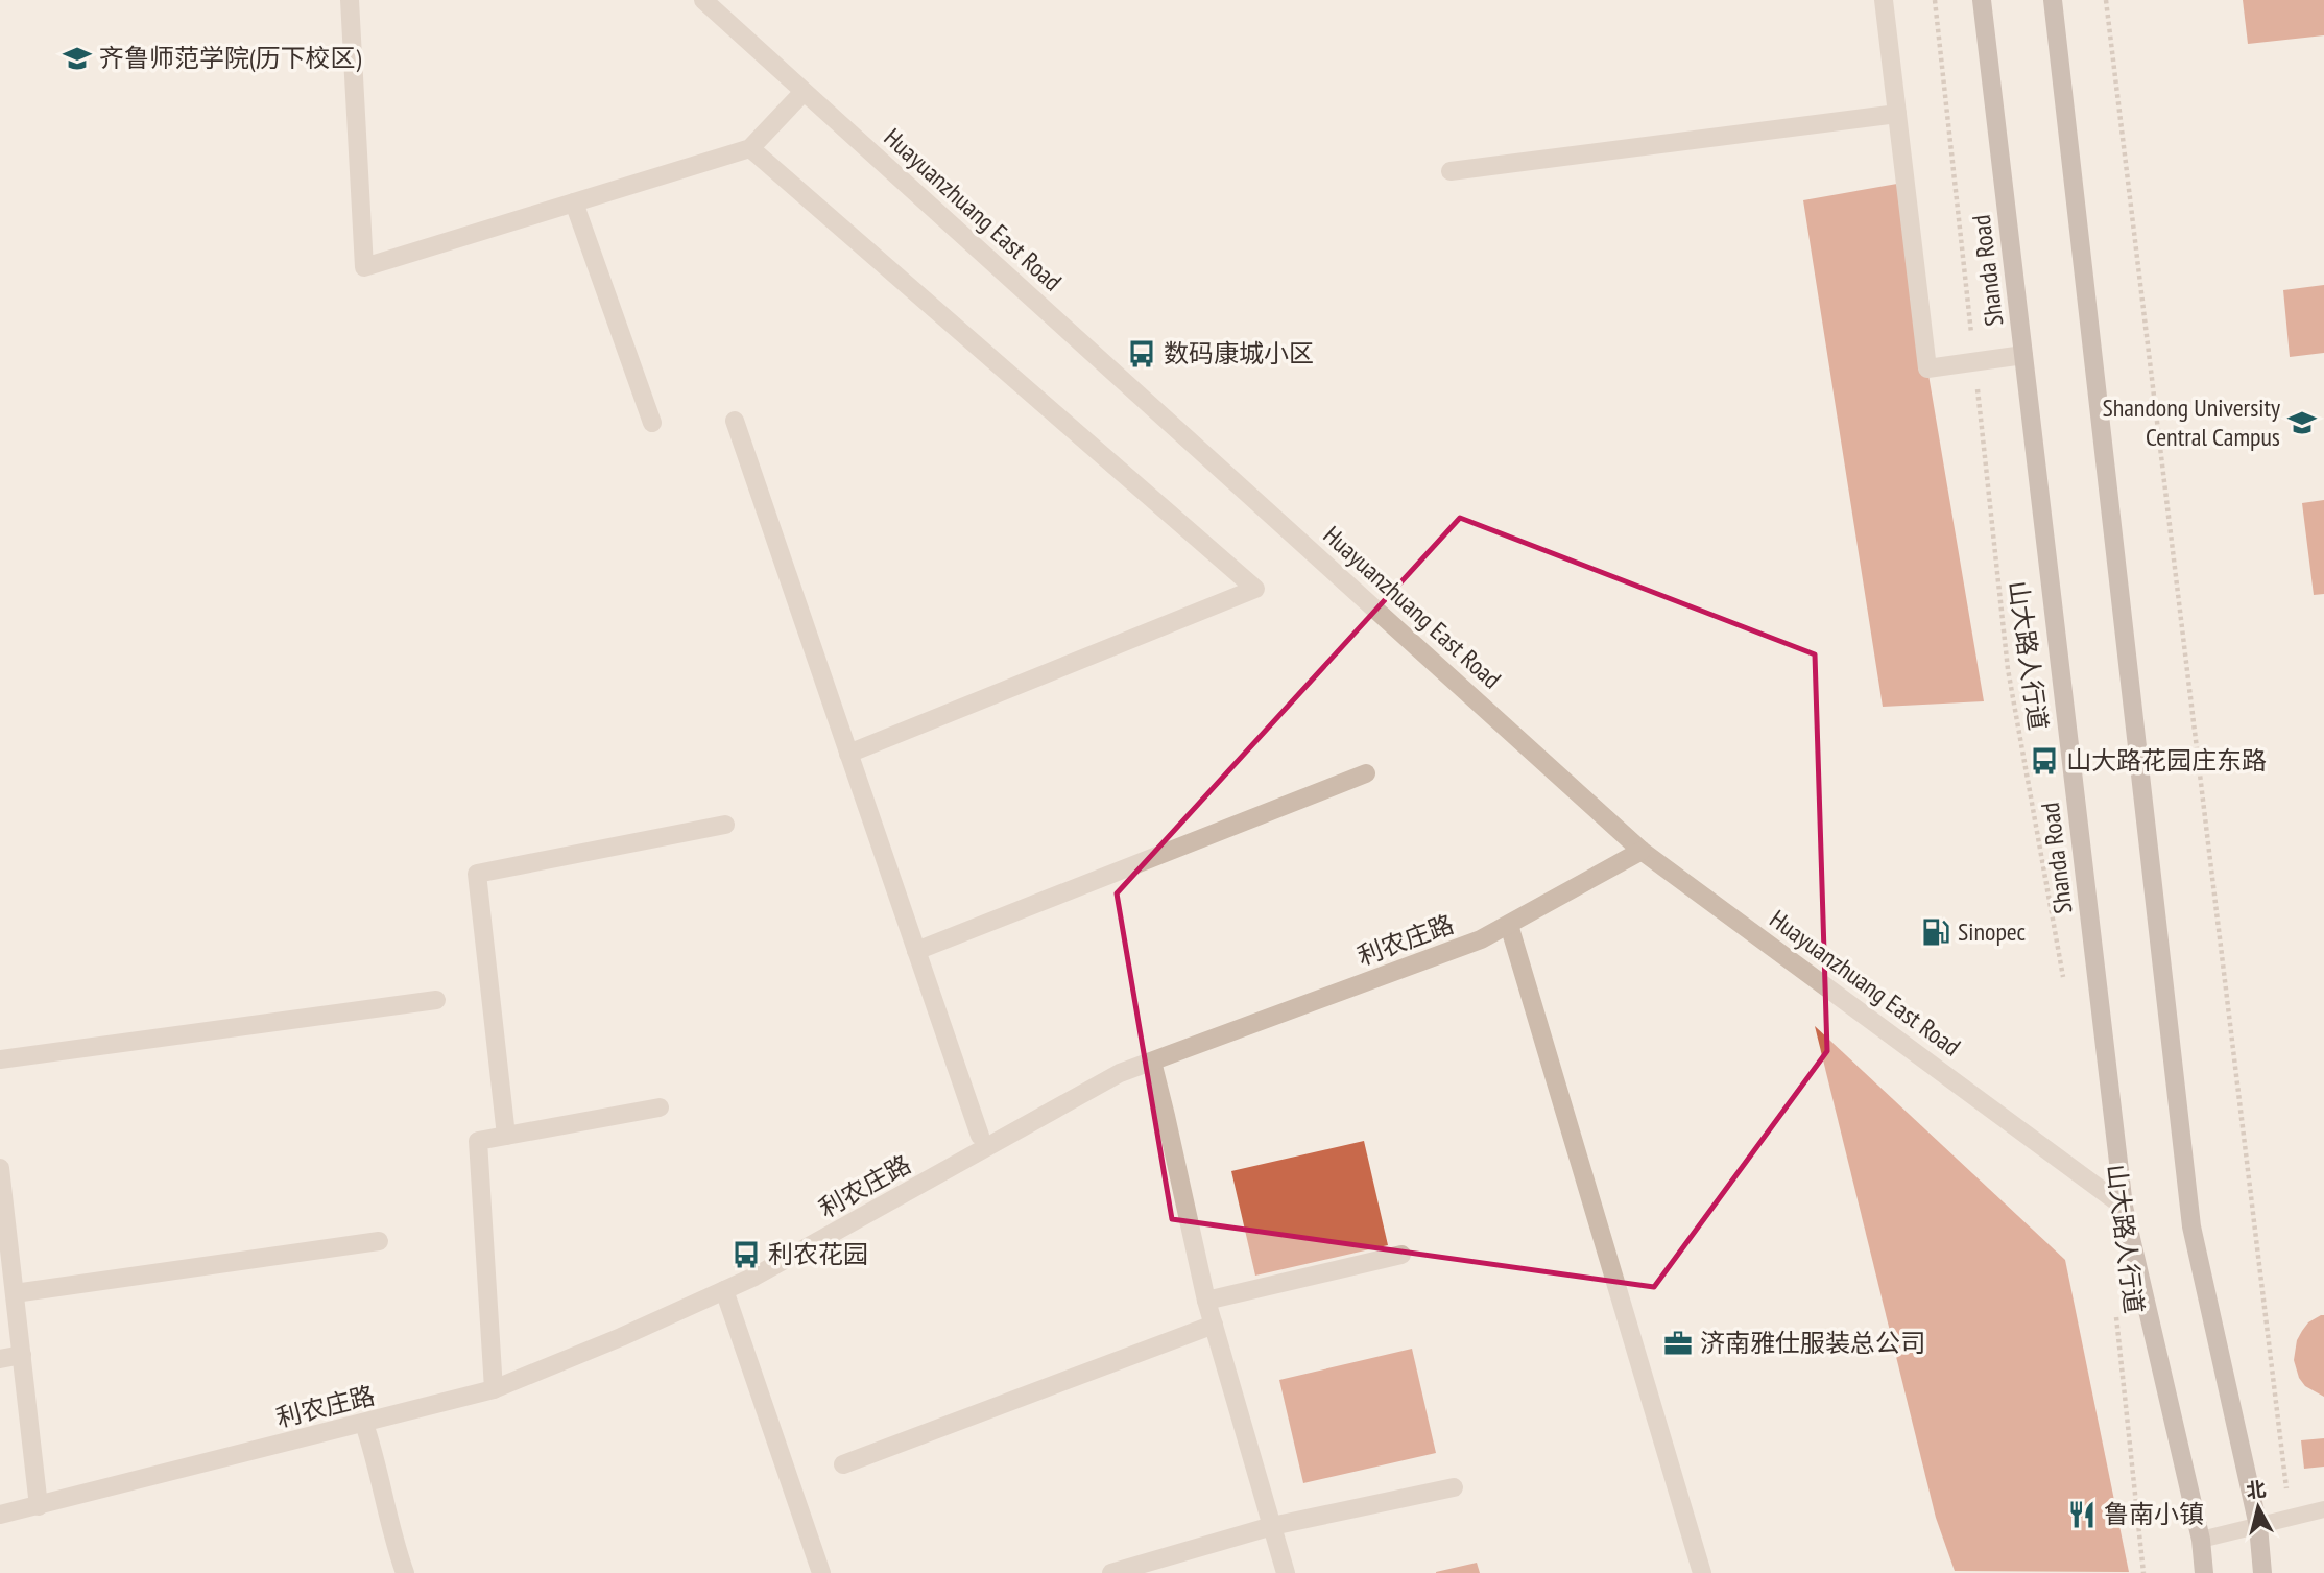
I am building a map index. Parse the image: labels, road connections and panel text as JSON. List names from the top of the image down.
{
  "streets": {
    "main road": ["Shanda Road"],
    "street": ["Huayuanzhuang East Road", "利农庄路"],
    "path": ["山大路人行道"]
  },
  "crossings": [
    ["Huayuanzhuang East Road", "Shanda Road"],
    ["Huayuanzhuang East Road", "利农庄路"]
  ],
  "places": {
    "school or university": ["齐鲁师范学院(历下校区)", "Shandong University Central Campus"],
    "bus stop": ["数码康城小区", "山大路花园庄东路", "利农花园"],
    "fuel station": ["Sinopec"],
    "office": ["济南雅仕服装总公司"],
    "restaurant": ["鲁南小镇"]
  },
  "north": "top"
}
